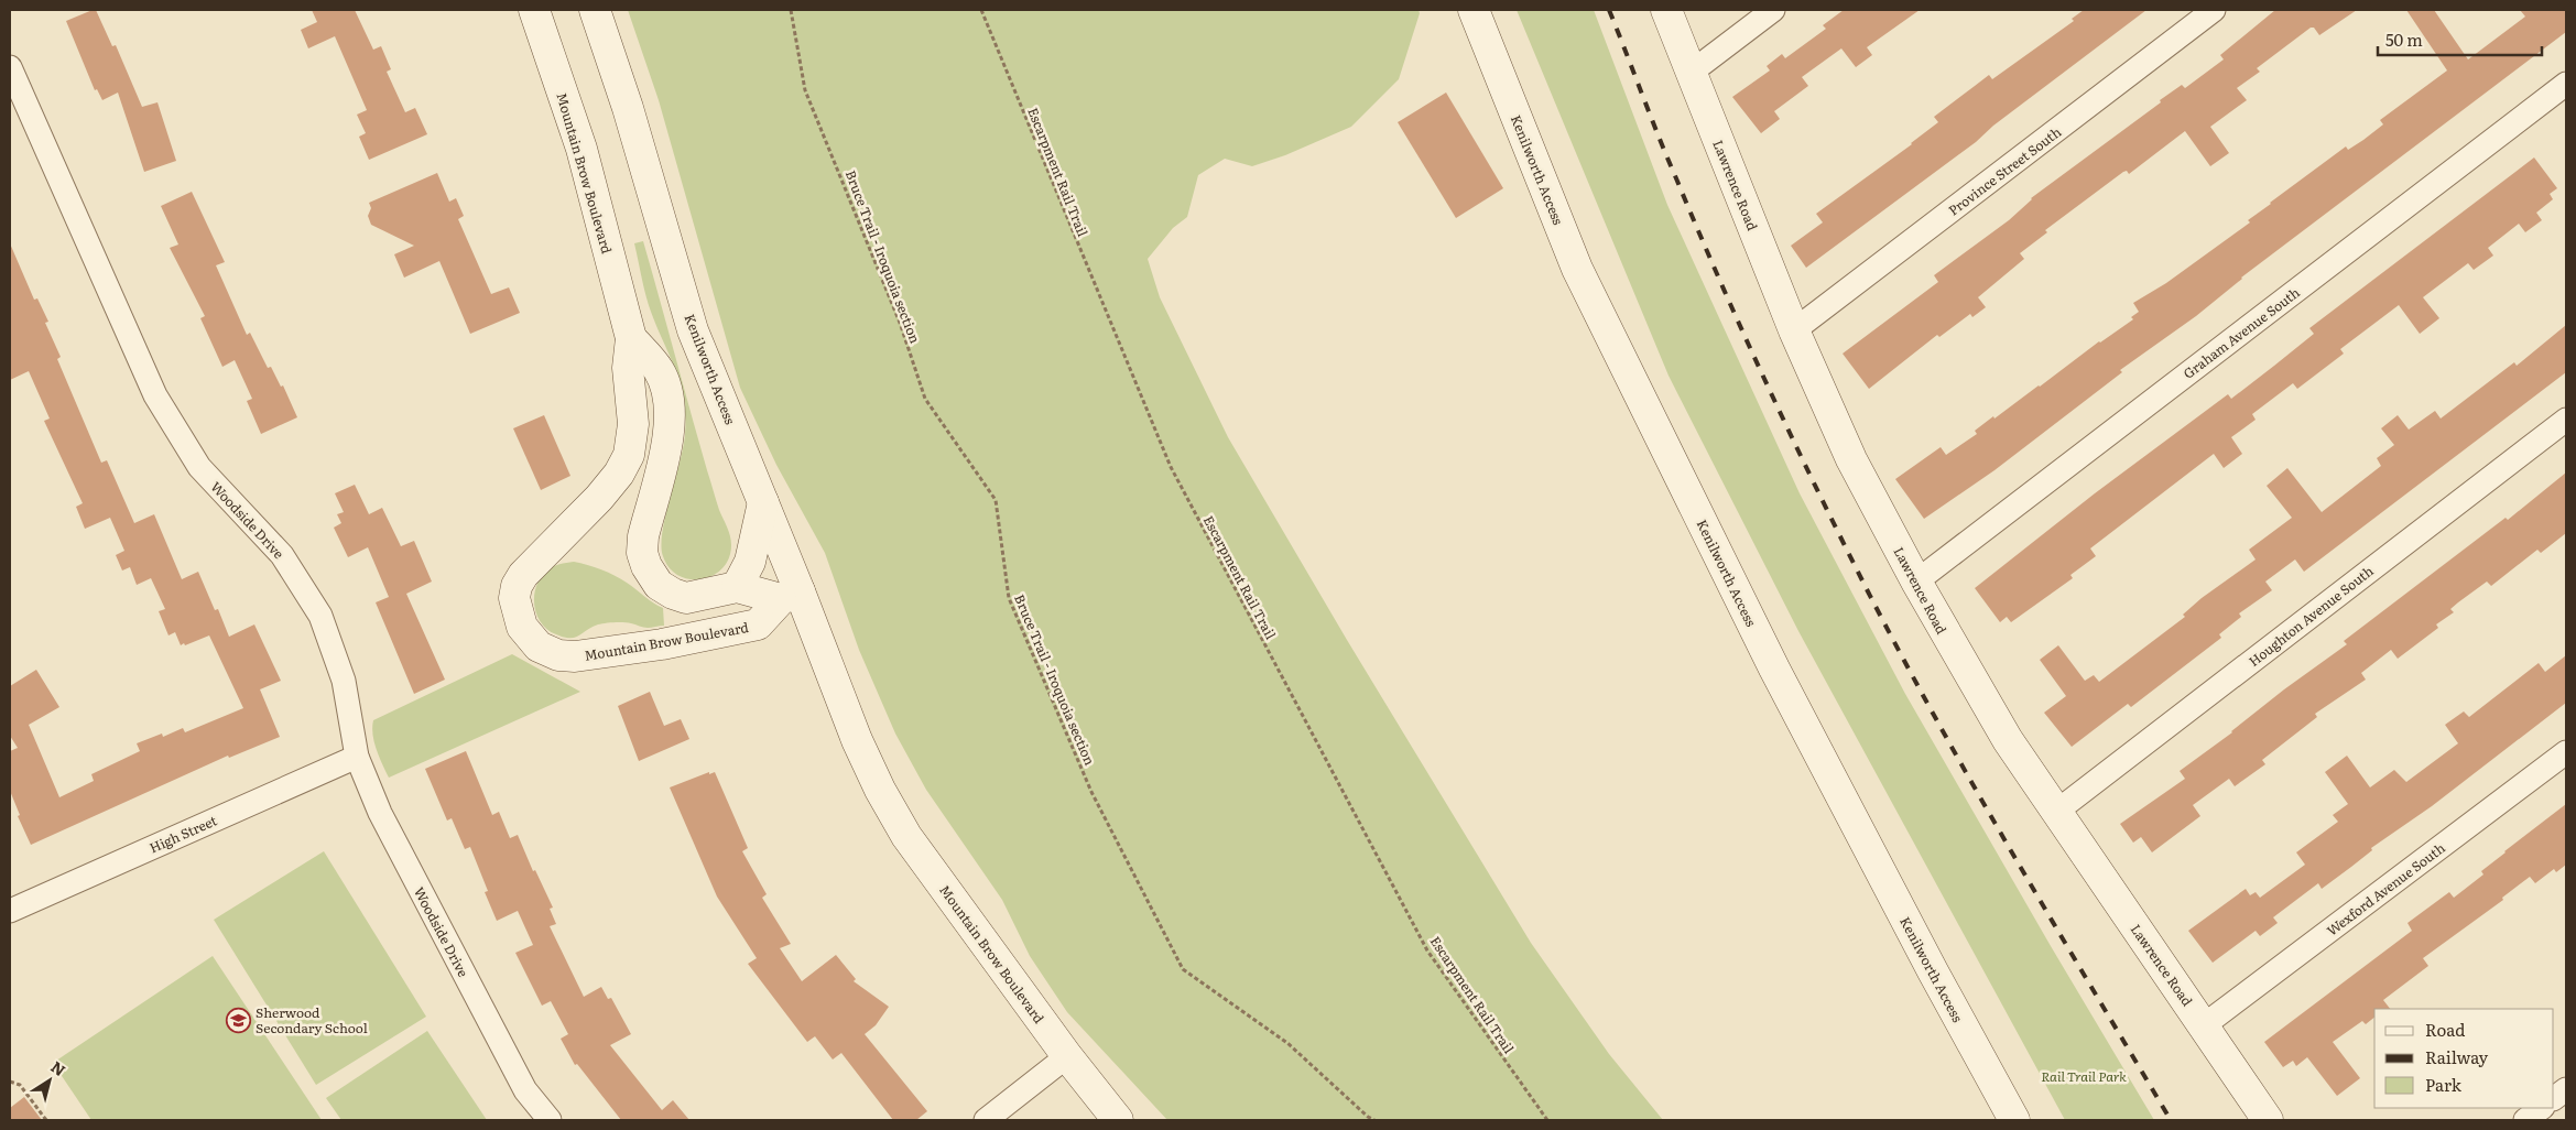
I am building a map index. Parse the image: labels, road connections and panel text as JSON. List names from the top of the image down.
{
  "streets": {
    "main road": ["Kenilworth Access", "Mountain Brow Boulevard", "Lawrence Road"],
    "street": [
      "Province Street South",
      "Graham Avenue South",
      "Woodside Drive",
      "Houghton Avenue South",
      "High Street",
      "Wexford Avenue South"
    ],
    "path": ["Escarpment Rail Trail", "Bruce Trail - Iroquoia section"]
  },
  "crossings": [
    ["Kenilworth Access", "Mountain Brow Boulevard"],
    ["Province Street South", "Lawrence Road"],
    ["Lawrence Road", "Graham Avenue South"],
    ["Lawrence Road", "Houghton Avenue South"],
    ["Lawrence Road", "Wexford Avenue South"],
    ["Woodside Drive", "High Street"]
  ],
  "parks": ["Rail Trail Park"],
  "places": {
    "school or university": ["Sherwood Secondary School"]
  },
  "legend": ["Road", "Railway", "Park"],
  "scale_bar": "50 m",
  "north": "top right"
}
